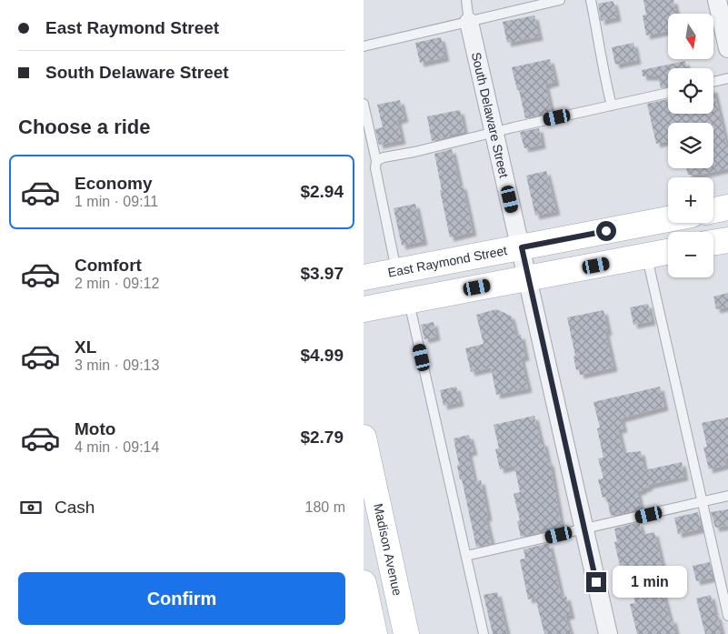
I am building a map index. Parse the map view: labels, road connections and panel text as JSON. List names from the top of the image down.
{
  "streets": {
    "main road": ["East Raymond Street", "Madison Avenue"],
    "street": ["South Delaware Street"]
  },
  "crossings": [
    ["South Delaware Street", "East Raymond Street"]
  ],
  "north": "bottom",
  "page": {
    "banner": ["East Raymond Street", "South Delaware Street"],
    "map_buttons": ["+", "−"],
    "heading": "Choose a ride",
    "list": [
      {
        "name": "Economy",
        "note": "1 min · 09:11",
        "value": "$2.94"
      },
      {
        "name": "Comfort",
        "note": "2 min · 09:12",
        "value": "$3.97"
      },
      {
        "name": "XL",
        "note": "3 min · 09:13",
        "value": "$4.99"
      },
      {
        "name": "Moto",
        "note": "4 min · 09:14",
        "value": "$2.79"
      }
    ],
    "pay": ["Cash", "180 m"],
    "buttons": "Confirm",
    "bubble": "1 min"
  }
}
